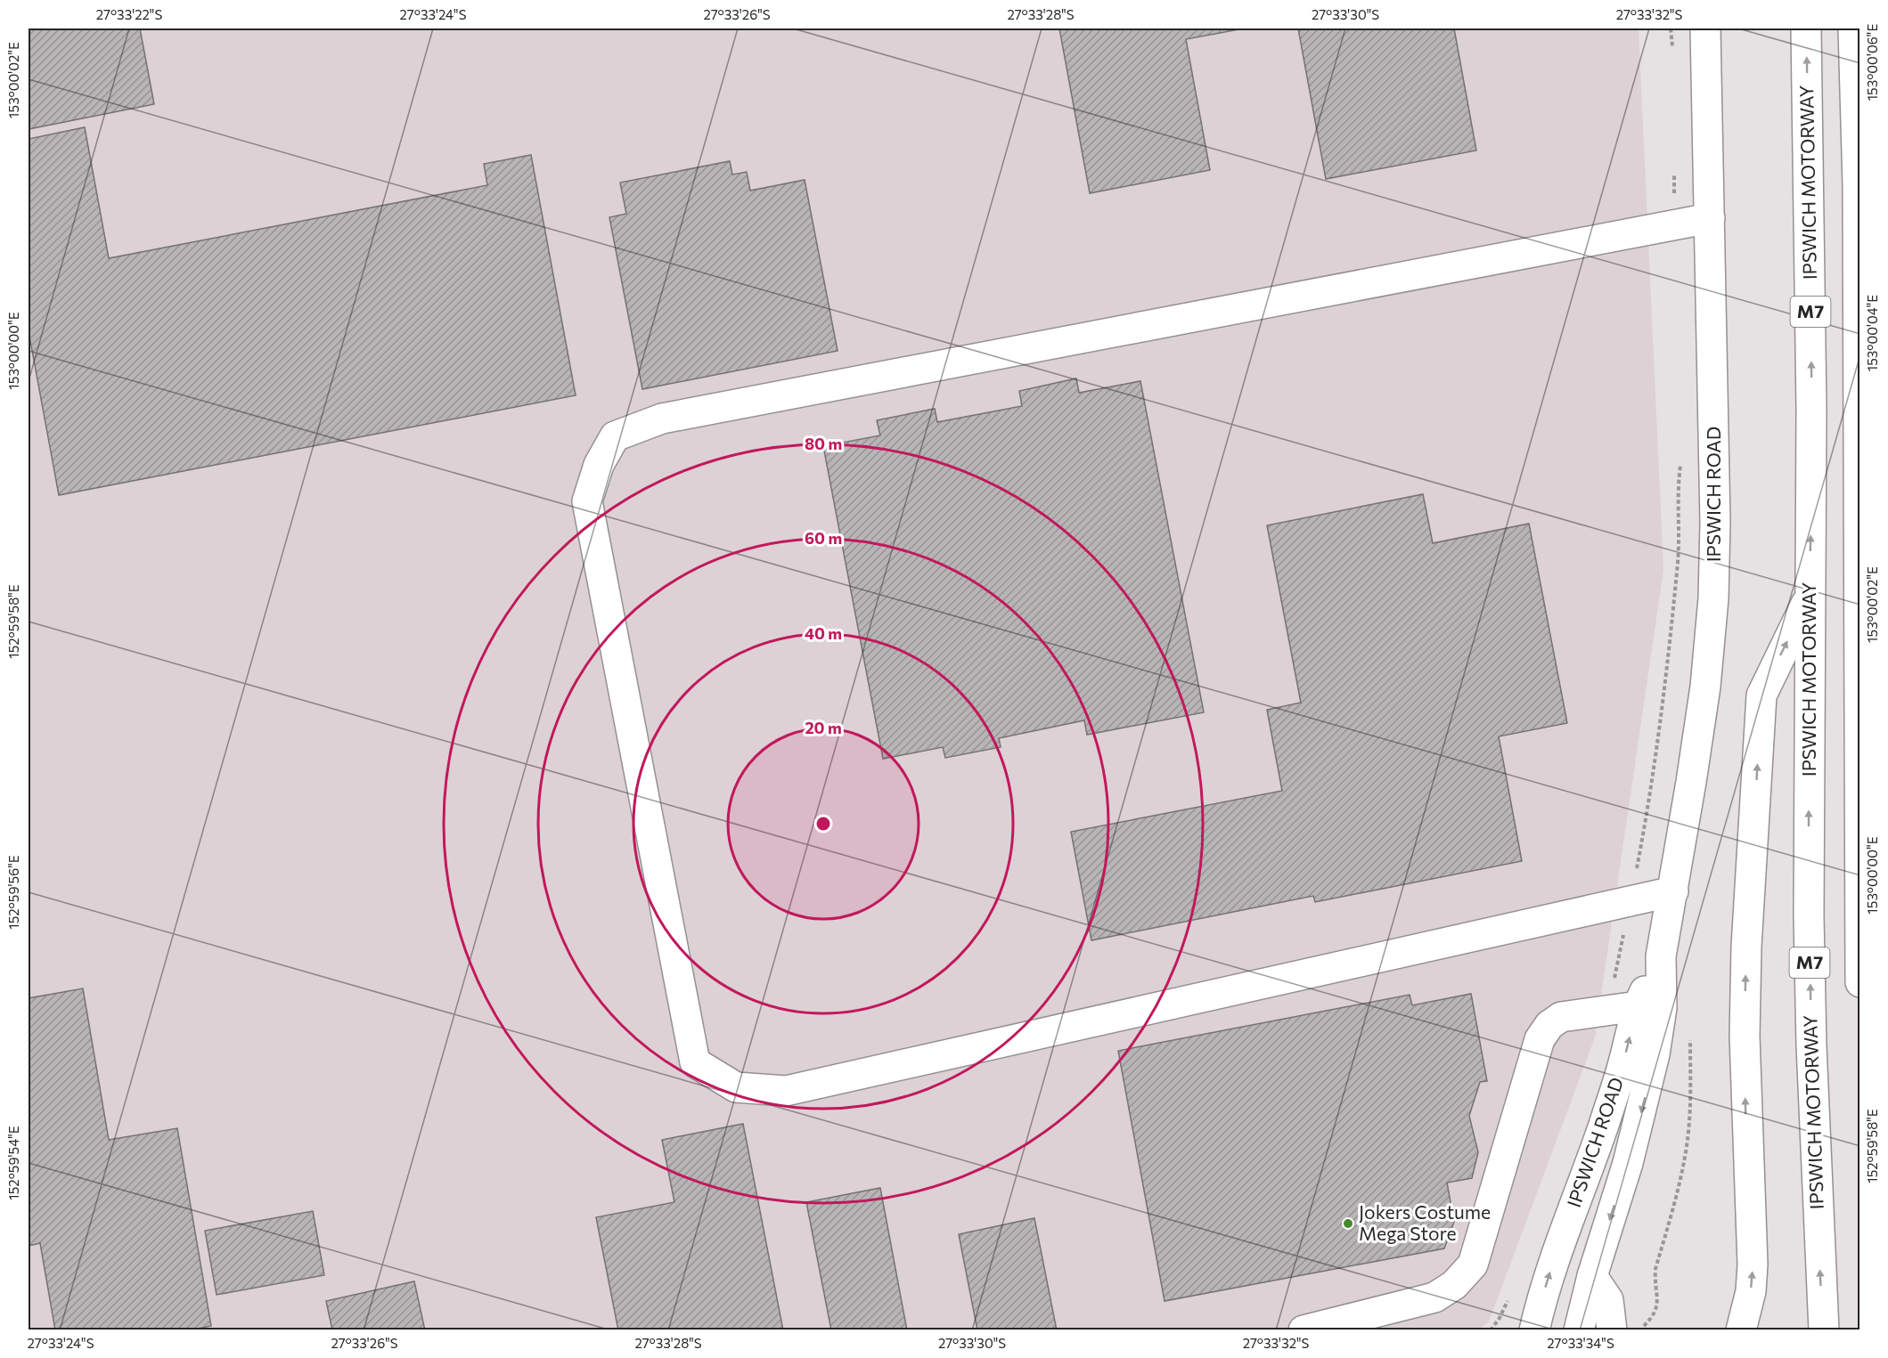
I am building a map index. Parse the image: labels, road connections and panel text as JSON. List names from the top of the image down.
{
  "streets": {
    "main road": ["IPSWICH MOTORWAY", "M7", "IPSWICH ROAD"]
  },
  "places": ["Jokers Costume Mega Store"],
  "coordinates": [
    "27°33'22\"S",
    "27°33'24\"S",
    "27°33'26\"S",
    "27°33'28\"S",
    "27°33'30\"S",
    "27°33'32\"S",
    "153°00'06\"E",
    "153°00'02\"E",
    "153°00'04\"E",
    "153°00'00\"E",
    "152°59'58\"E",
    "152°59'56\"E",
    "152°59'54\"E",
    "27°33'34\"S"
  ],
  "rings": [
    "80 m",
    "60 m",
    "40 m",
    "20 m"
  ]
}
